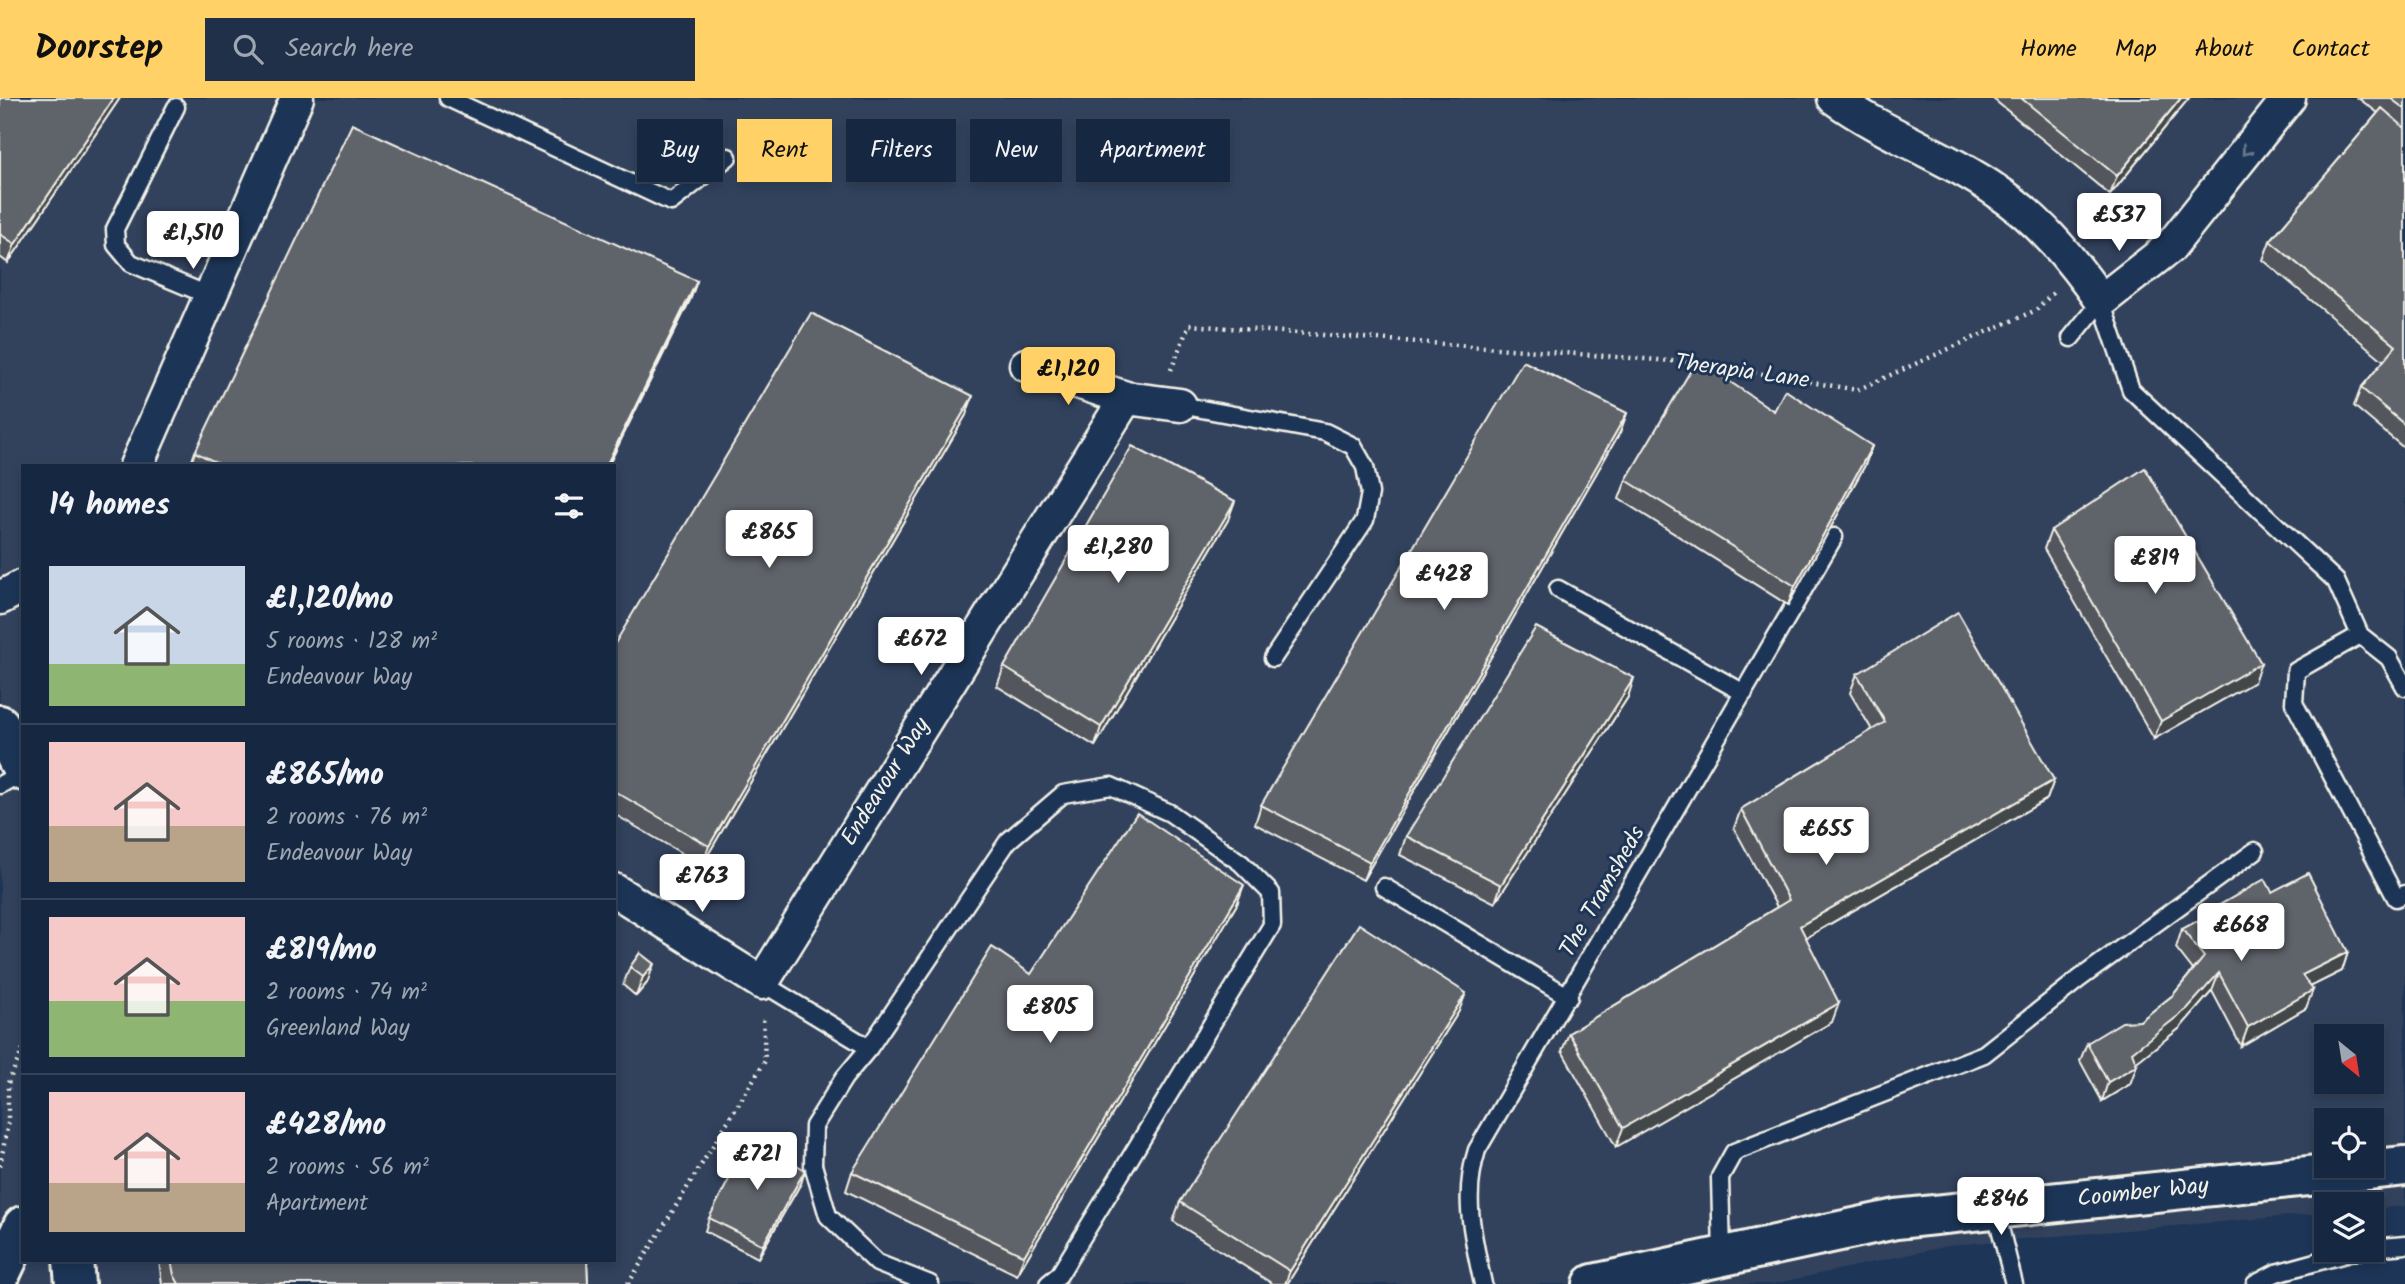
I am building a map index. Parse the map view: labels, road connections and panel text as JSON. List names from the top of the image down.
{
  "streets": {
    "street": ["Endeavour Way", "Coomber Way"],
    "lane": ["The Tramsheds"],
    "path": ["Therapia Lane"]
  },
  "north": "bottom right",
  "page": {
    "header": "Doorstep",
    "search": "Search here",
    "nav": [
      "Home",
      "Map",
      "About",
      "Contact"
    ],
    "chip": [
      "Buy",
      "Rent",
      "Filters",
      "New",
      "Apartment"
    ],
    "price": [
      "£537",
      "£1,510",
      "£1,120",
      "£865",
      "£1,280",
      "£819",
      "£428",
      "£672",
      "£655",
      "£763",
      "£668",
      "£805",
      "£721",
      "£846"
    ],
    "heading": "14 homes",
    "list": [
      {
        "name": "£1,120/mo",
        "note": "5 rooms · 128 m² · Endeavour Way"
      },
      {
        "name": "£865/mo",
        "note": "2 rooms · 76 m² · Endeavour Way"
      },
      {
        "name": "£819/mo",
        "note": "2 rooms · 74 m² · Greenland Way"
      },
      {
        "name": "£428/mo",
        "note": "2 rooms · 56 m² · Apartment"
      }
    ]
  }
}
